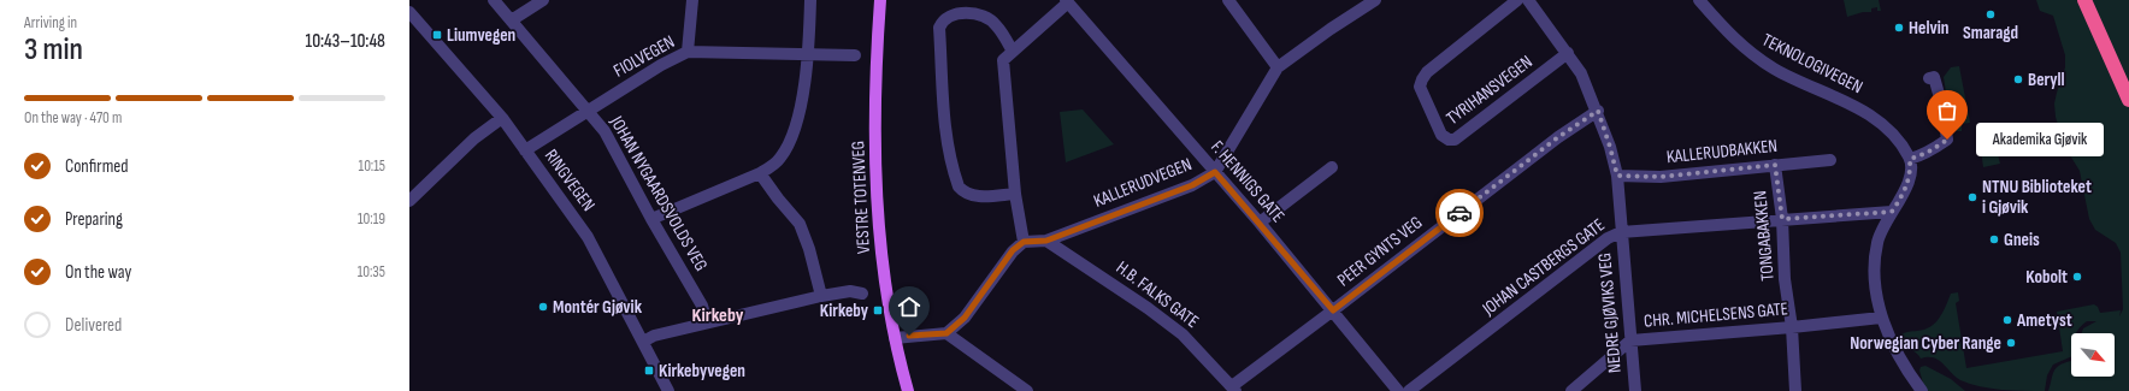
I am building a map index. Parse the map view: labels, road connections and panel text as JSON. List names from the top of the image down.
{
  "streets": {
    "main road": ["VESTRE TOTENVEG"],
    "street": [
      "FIOLVEGEN",
      "TEKNOLOGIVEGEN",
      "TYRIHANSVEGEN",
      "KALLERUDBAKKEN",
      "RINGVEGEN",
      "F. HENNIGS GATE",
      "KALLERUDVEGEN",
      "JOHAN NYGAARDSVOLDS VEG",
      "TONGABAKKEN",
      "PEER GYNTS VEG",
      "JOHAN CASTBERGS GATE",
      "H.B. FALKS GATE",
      "NEDRE GJØVIKS VEG",
      "CHR. MICHELSENS GATE"
    ]
  },
  "crossings": [
    ["FIOLVEGEN", "RINGVEGEN"],
    ["FIOLVEGEN", "JOHAN NYGAARDSVOLDS VEG"],
    ["TYRIHANSVEGEN", "NEDRE GJØVIKS VEG"],
    ["KALLERUDBAKKEN", "TONGABAKKEN"],
    ["KALLERUDBAKKEN", "NEDRE GJØVIKS VEG"],
    ["F. HENNIGS GATE", "KALLERUDVEGEN"],
    ["F. HENNIGS GATE", "PEER GYNTS VEG"],
    ["KALLERUDVEGEN", "H.B. FALKS GATE"],
    ["TONGABAKKEN", "JOHAN CASTBERGS GATE"],
    ["TONGABAKKEN", "CHR. MICHELSENS GATE"],
    ["PEER GYNTS VEG", "H.B. FALKS GATE"],
    ["PEER GYNTS VEG", "NEDRE GJØVIKS VEG"],
    ["JOHAN CASTBERGS GATE", "NEDRE GJØVIKS VEG"],
    ["NEDRE GJØVIKS VEG", "CHR. MICHELSENS GATE"]
  ],
  "districts": ["Kirkeby"],
  "places": {
    "other": [
      "Smaragd",
      "Helvin",
      "Beryll",
      "Akademika Gjøvik",
      "NTNU Biblioteket i Gjøvik",
      "Gneis",
      "Kobolt",
      "Montér Gjøvik",
      "Ametyst",
      "Norwegian Cyber Range"
    ],
    "transit": ["Liumvegen", "Kirkeby", "Kirkebyvegen"]
  },
  "north": "bottom right",
  "page": {
    "heading": ["3 min", "Arriving in", "10:43–10:48"],
    "bar": "On the way · 470 m",
    "bubble": "Akademika Gjøvik",
    "list": [
      ["Confirmed", "10:15"],
      ["Preparing", "10:19"],
      ["On the way", "10:35"],
      "Delivered"
    ]
  }
}
